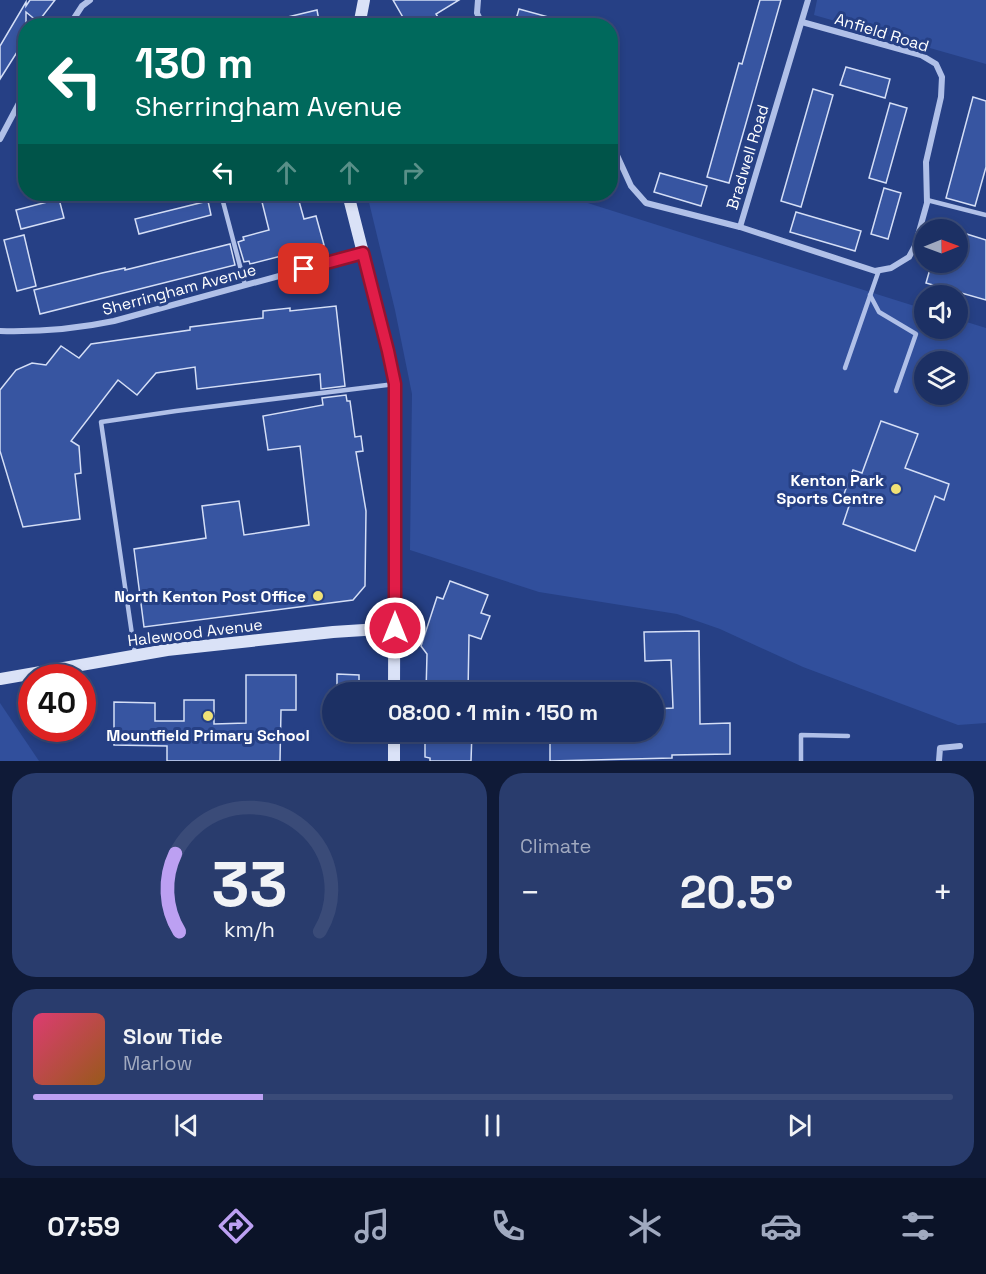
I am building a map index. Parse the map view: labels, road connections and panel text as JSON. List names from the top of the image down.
{
  "streets": {
    "street": [
      "Anfield Road",
      "Bradwell Road",
      "Sherringham Avenue",
      "Halewood Avenue"
    ]
  },
  "crossings": [
    ["Anfield Road", "Bradwell Road"]
  ],
  "places": ["Kenton Park Sports Centre", "North Kenton Post Office", "Mountfield Primary School"],
  "north": "right",
  "page": {
    "turn": ["130 m", "Sherringham Avenue"],
    "limit": "40",
    "trip": "08:00 · 1 min · 150 m",
    "tile": "Climate",
    "heat": ["−", "20.5°", "+"],
    "song": ["Slow Tide", "Marlow"],
    "tabs": "07:59",
    "gauge": ["33", "km/h"]
  }
}
